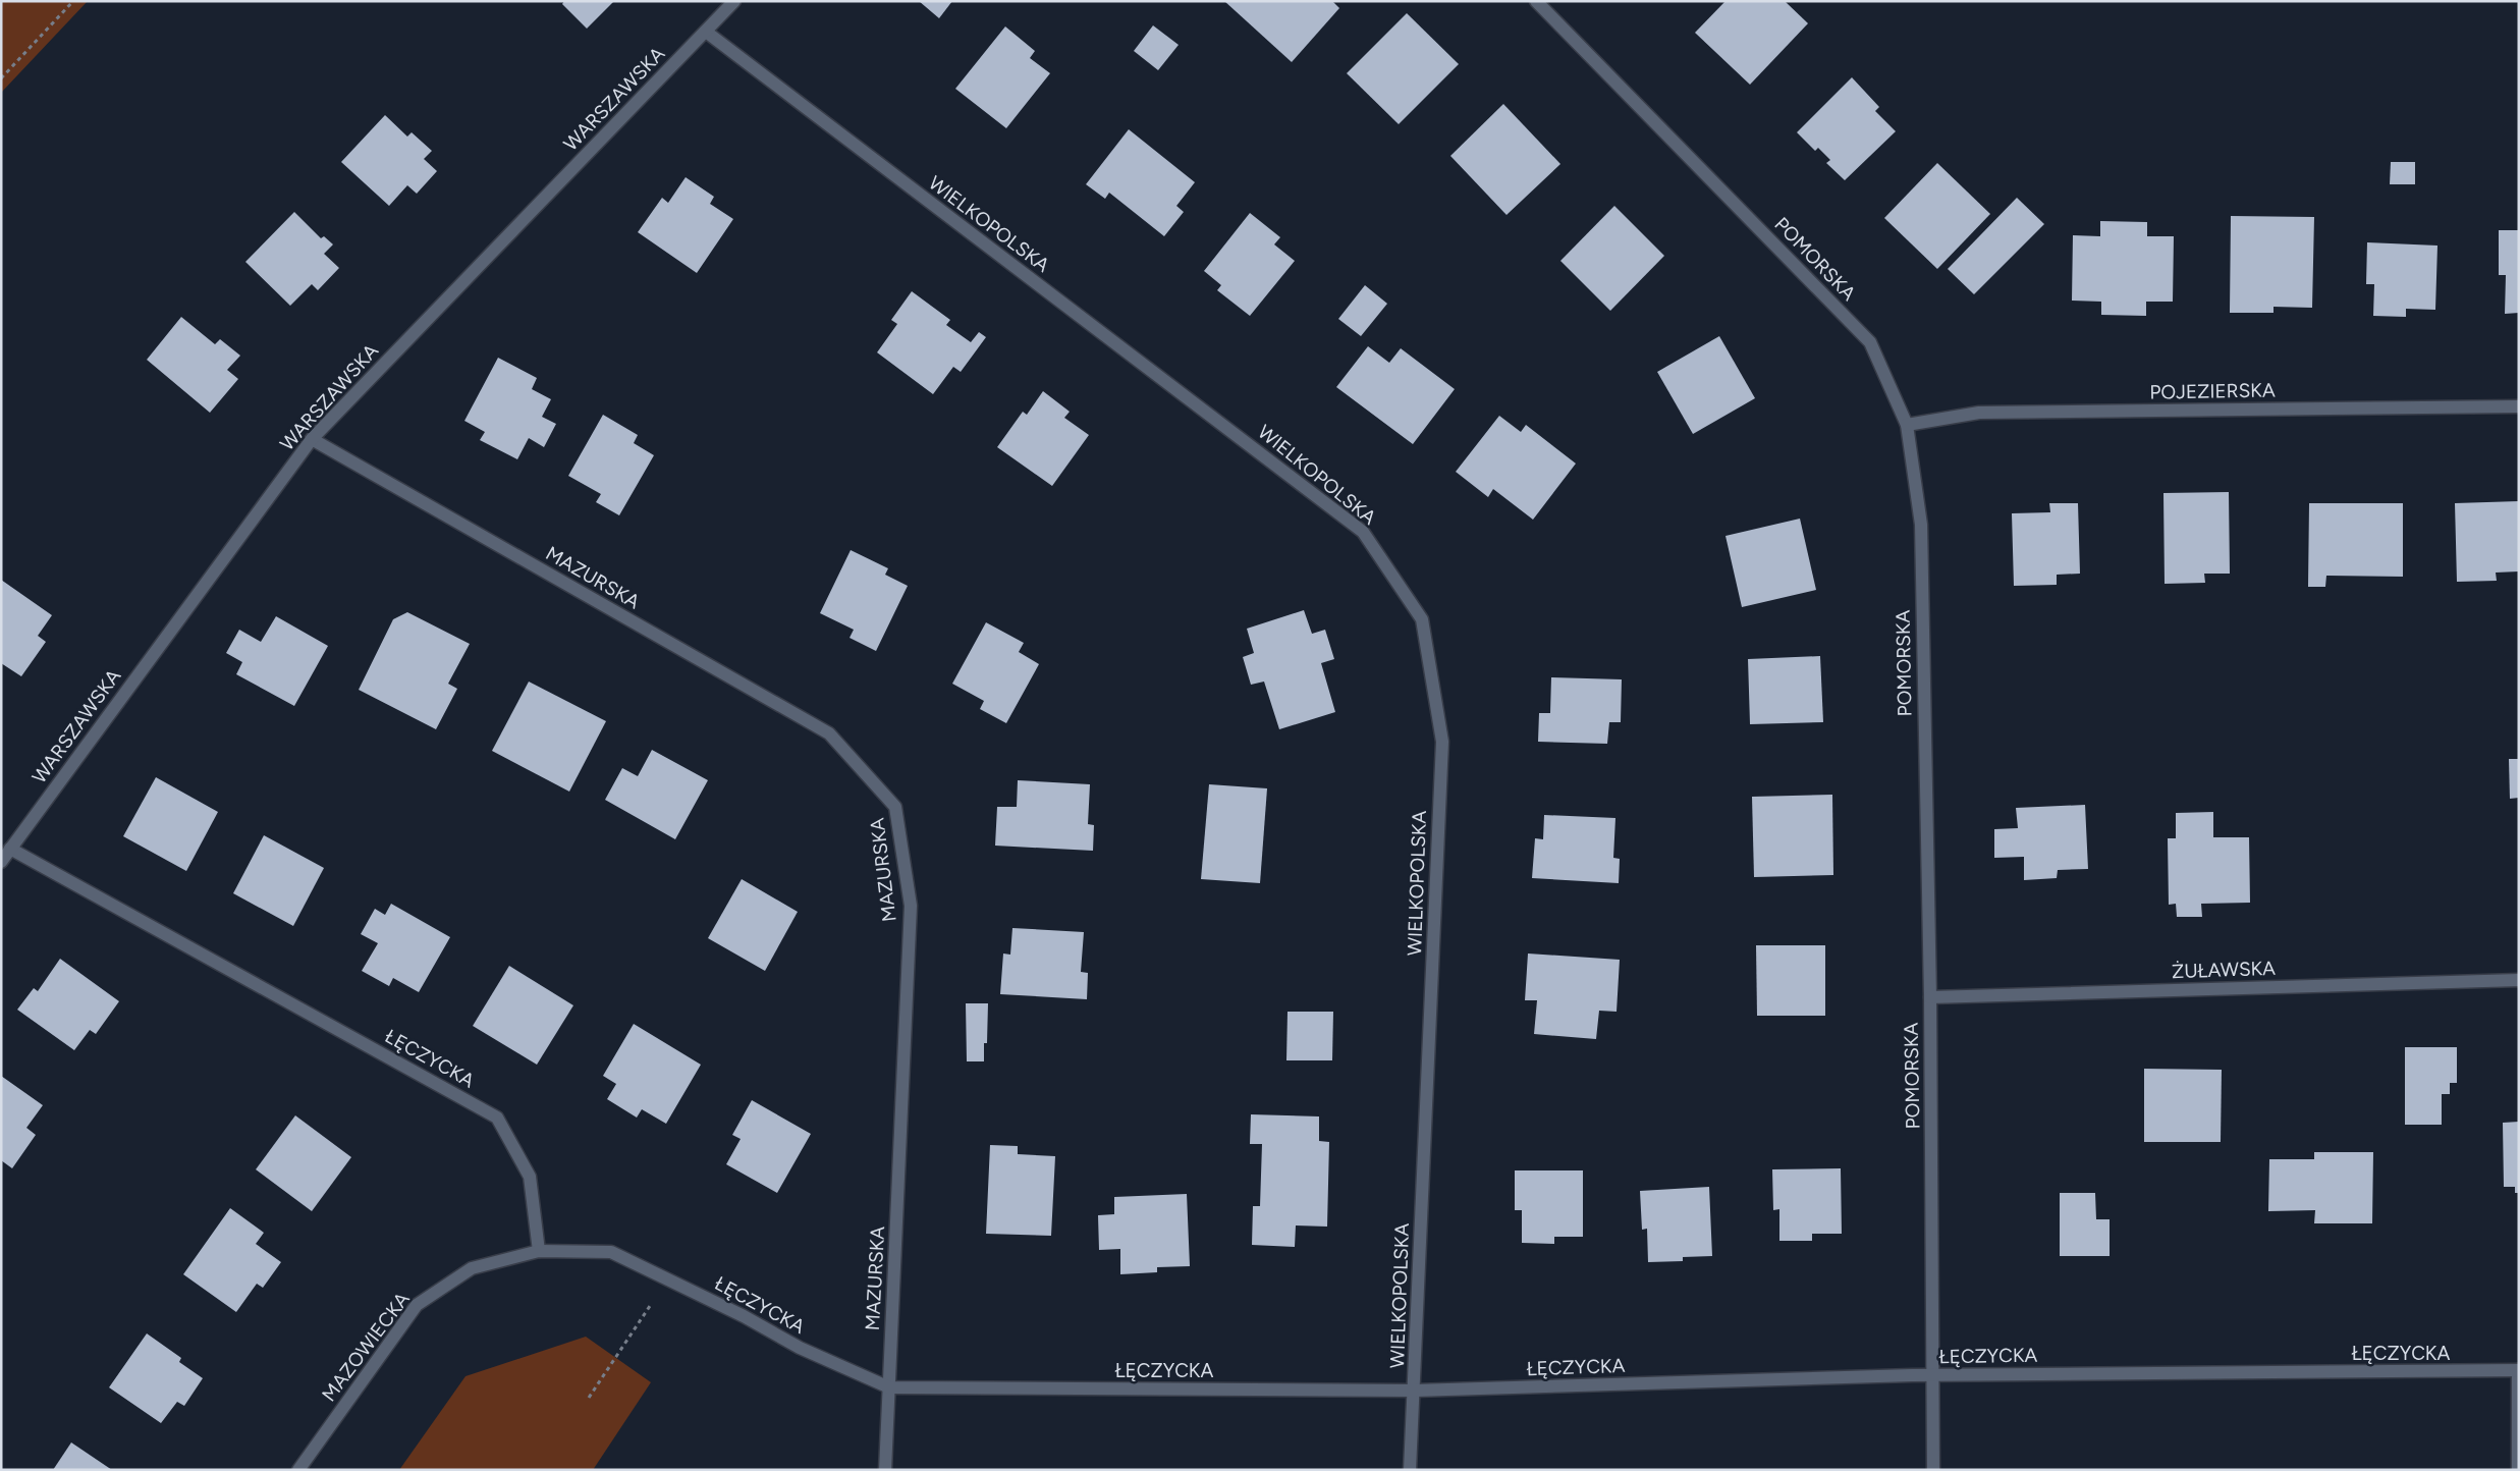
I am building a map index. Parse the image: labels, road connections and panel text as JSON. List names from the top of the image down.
{
  "streets": {
    "street": [
      "WARSZAWSKA",
      "WIELKOPOLSKA",
      "POMORSKA",
      "POJEZIERSKA",
      "MAZURSKA",
      "ŻUŁAWSKA",
      "ŁĘCZYCKA",
      "MAZOWIECKA"
    ]
  },
  "crossings": [
    ["WARSZAWSKA", "WIELKOPOLSKA"],
    ["WARSZAWSKA", "MAZURSKA"],
    ["WARSZAWSKA", "ŁĘCZYCKA"],
    ["WIELKOPOLSKA", "ŁĘCZYCKA"],
    ["POMORSKA", "POJEZIERSKA"],
    ["POMORSKA", "ŻUŁAWSKA"],
    ["POMORSKA", "ŁĘCZYCKA"],
    ["MAZURSKA", "ŁĘCZYCKA"],
    ["ŁĘCZYCKA", "MAZOWIECKA"]
  ]
}
